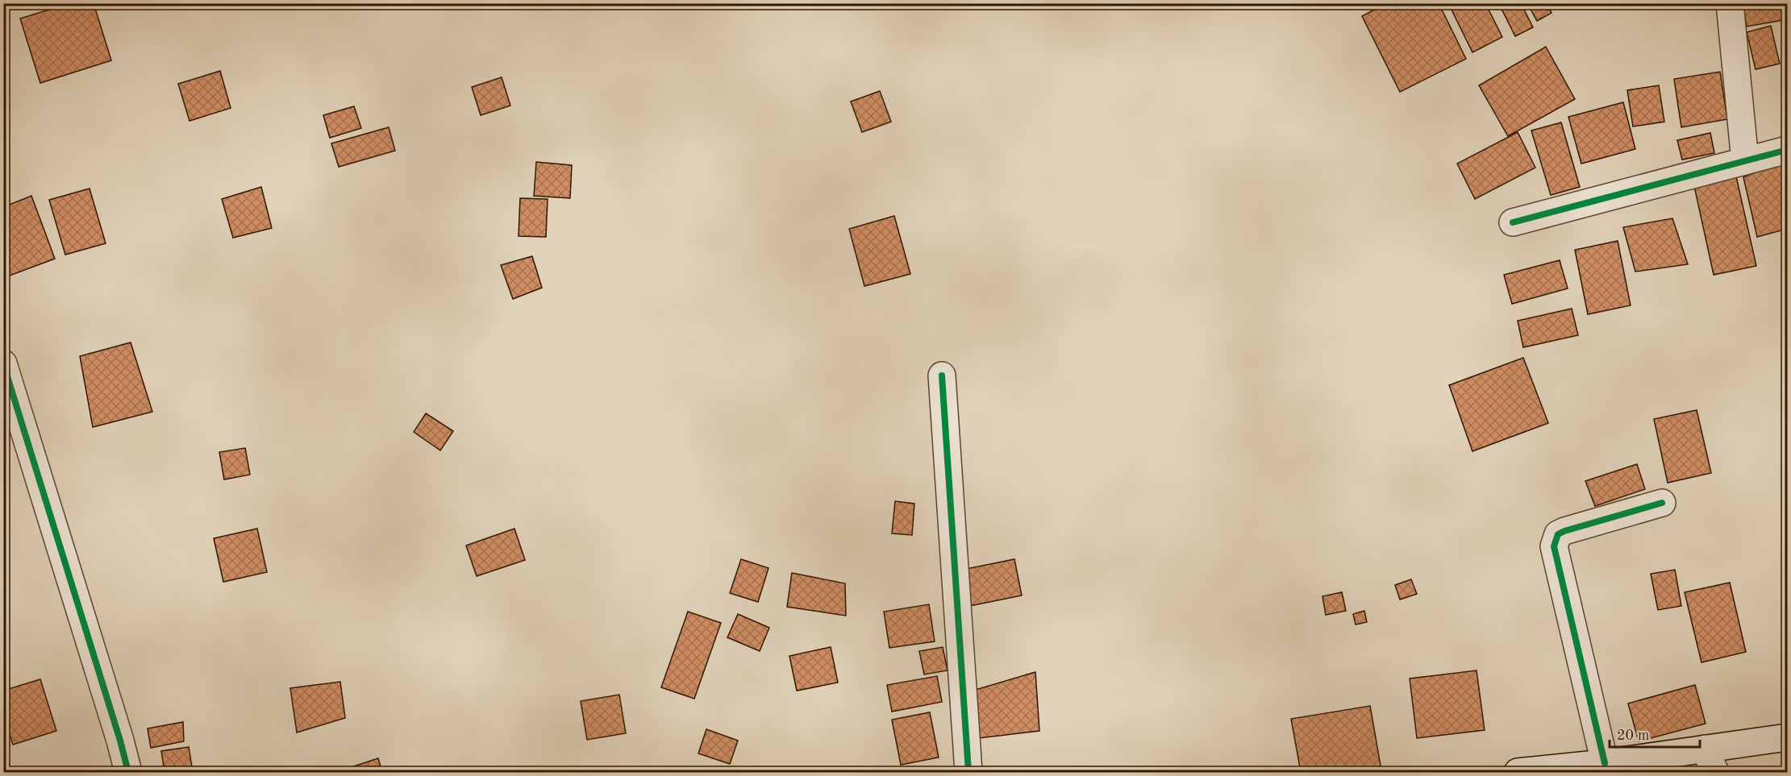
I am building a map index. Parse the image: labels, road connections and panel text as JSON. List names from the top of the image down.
{
  "scale_bar": "20 m"
}
